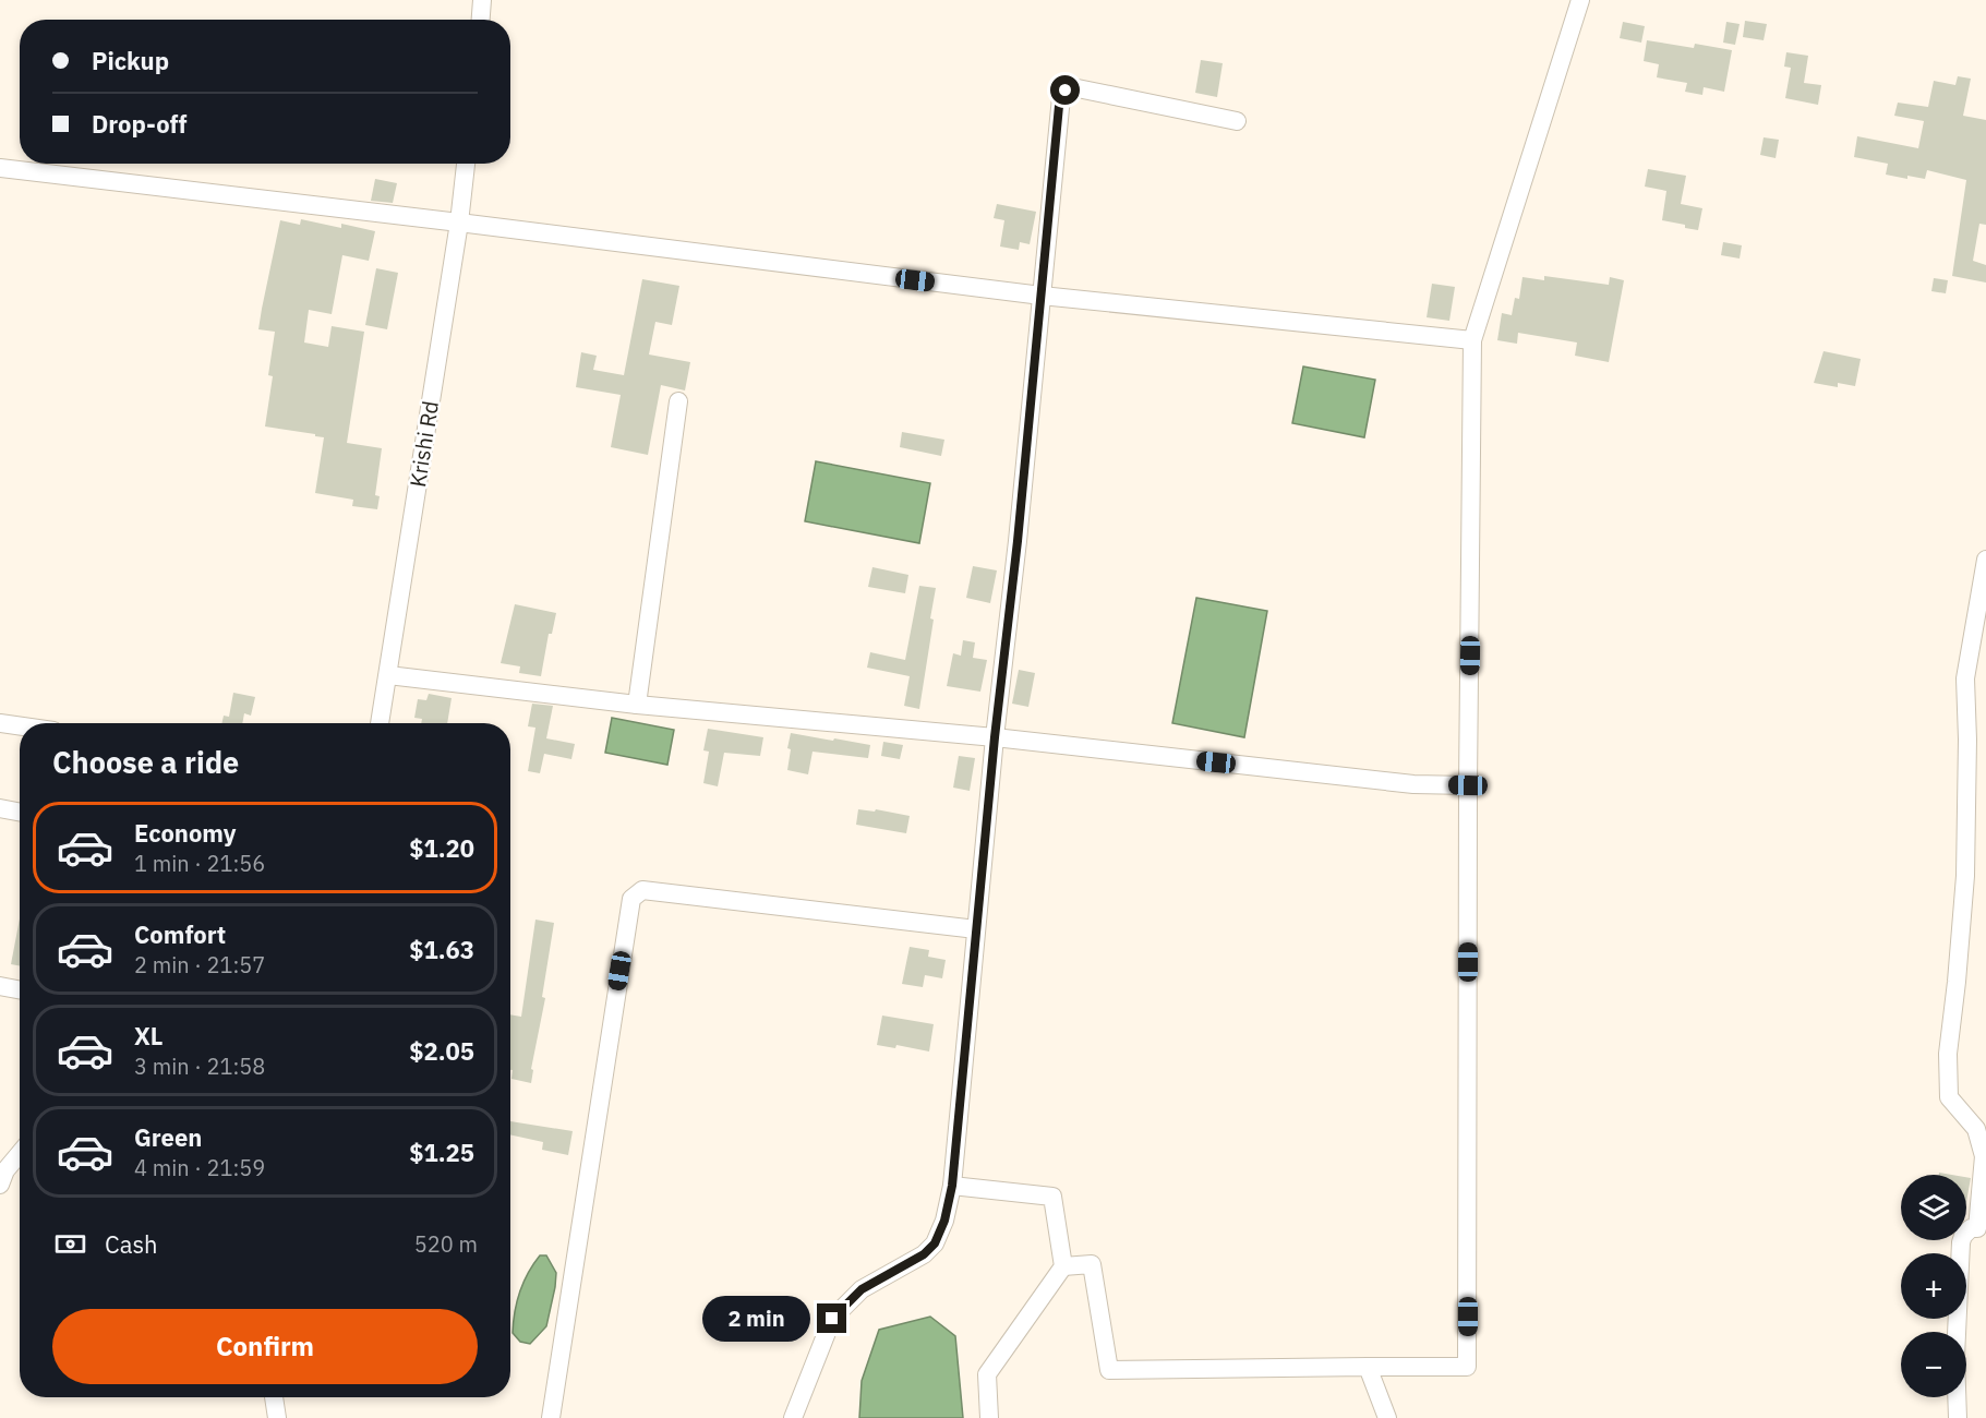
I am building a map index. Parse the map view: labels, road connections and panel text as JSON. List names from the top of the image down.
{
  "streets": {
    "street": ["Krishi Rd"]
  },
  "page": {
    "banner": ["Pickup", "Drop-off"],
    "heading": "Choose a ride",
    "list": [
      {
        "name": "Economy",
        "note": "1 min · 21:56",
        "value": "$1.20"
      },
      {
        "name": "Comfort",
        "note": "2 min · 21:57",
        "value": "$1.63"
      },
      {
        "name": "XL",
        "note": "3 min · 21:58",
        "value": "$2.05"
      },
      {
        "name": "Green",
        "note": "4 min · 21:59",
        "value": "$1.25"
      }
    ],
    "map_buttons": ["+", "−"],
    "pay": ["Cash", "520 m"],
    "bubble": "2 min",
    "buttons": "Confirm"
  }
}
